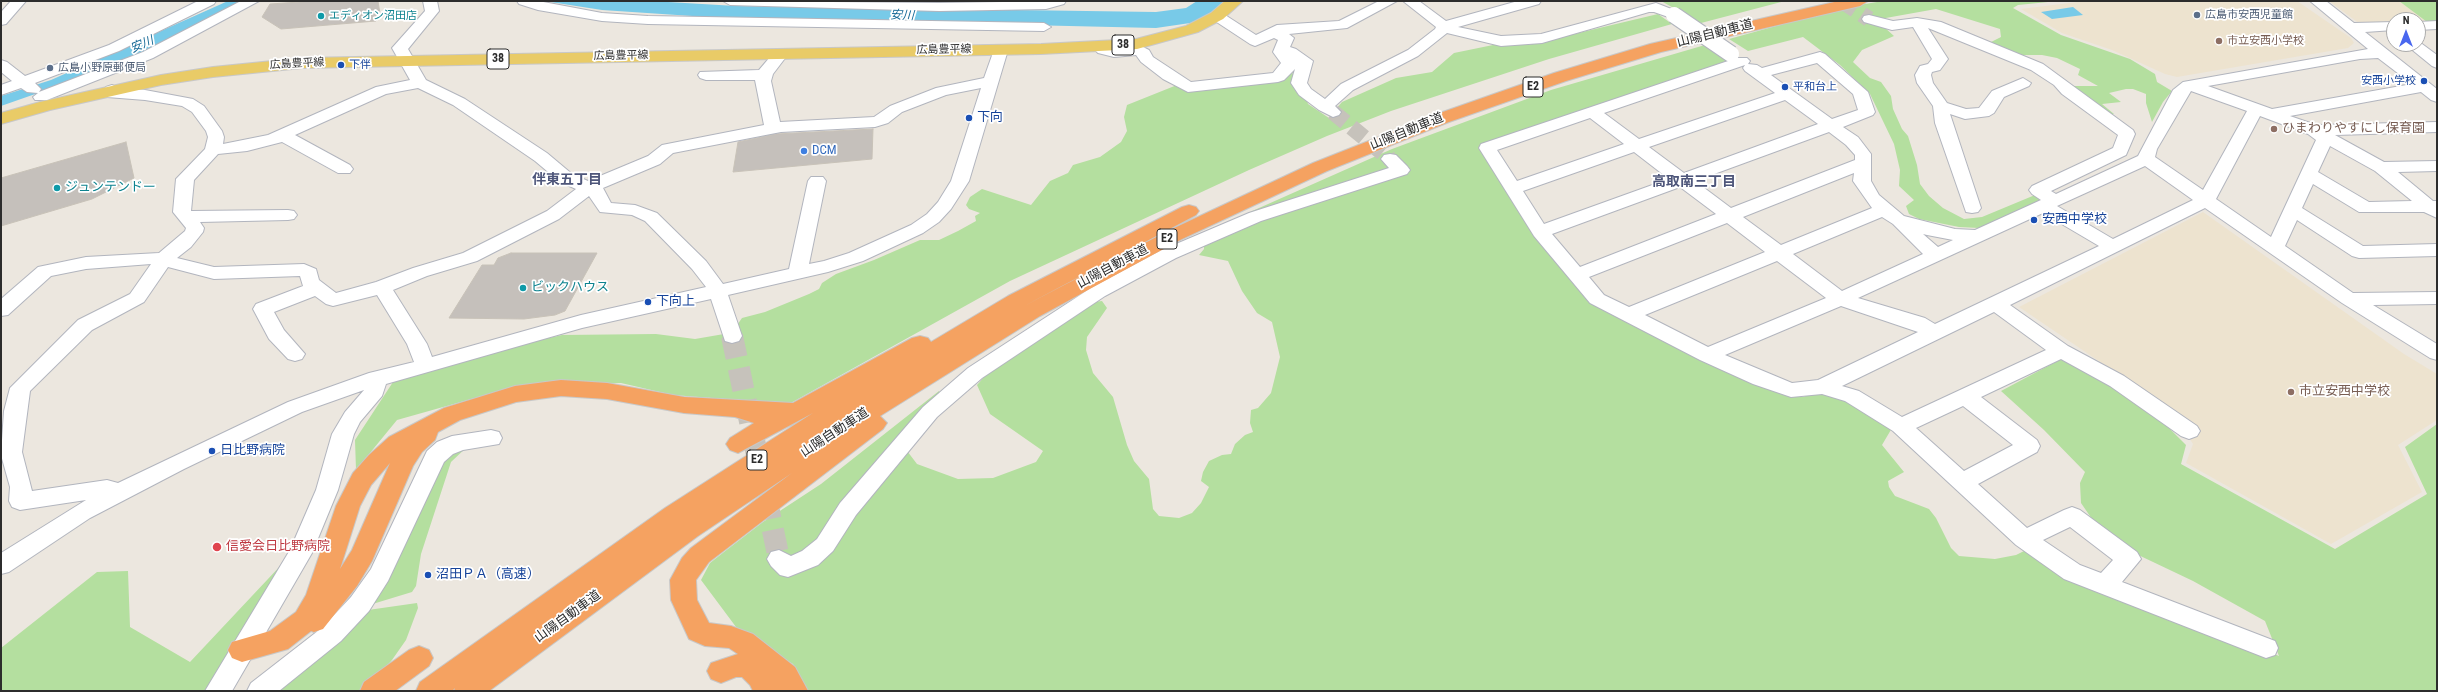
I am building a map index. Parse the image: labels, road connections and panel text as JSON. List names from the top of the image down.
{
  "streets": {
    "highway": ["山陽自動車道", "E2"],
    "main road": ["38", "広島豊平線"]
  },
  "districts": ["伴東五丁目", "高取南三丁目"],
  "water": ["安川"],
  "places": [
    "広島市安西児童館",
    "エディオン沼田店",
    "市立安西小学校",
    "下伴",
    "広島小野原郵便局",
    "安西小学校",
    "平和台上",
    "下向",
    "ひまわりやすにし保育園",
    "DCM",
    "ジュンテンドー",
    "安西中学校",
    "ビックハウス",
    "下向上",
    "市立安西中学校",
    "日比野病院",
    "信愛会日比野病院",
    "沼田ＰＡ（高速）"
  ],
  "north": "top"
}
